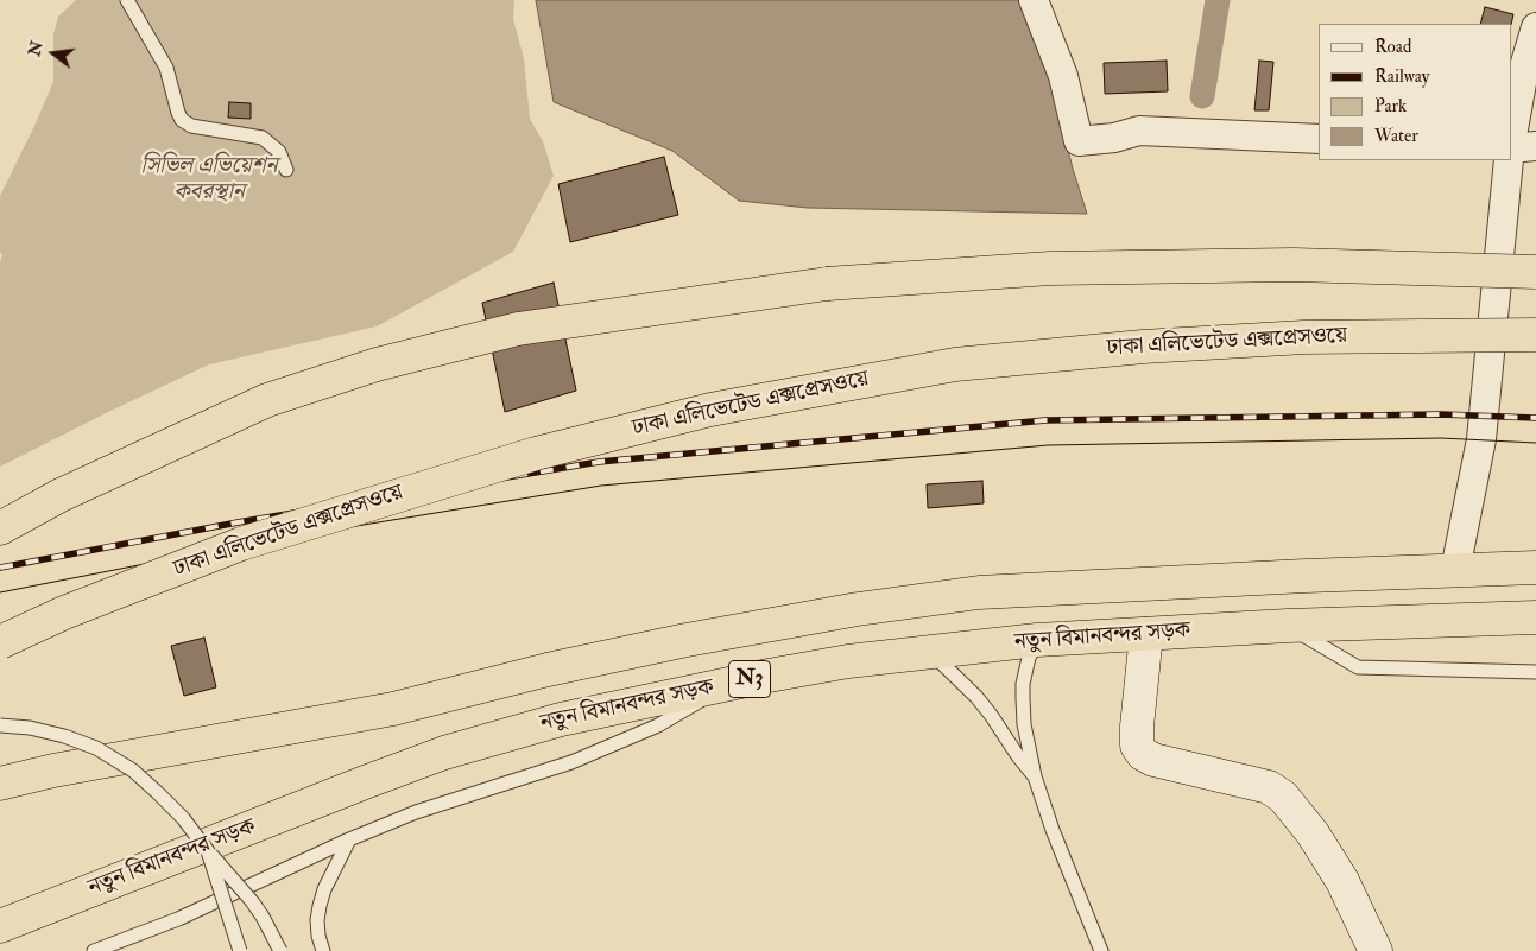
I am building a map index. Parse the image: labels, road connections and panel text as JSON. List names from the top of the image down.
{
  "streets": {
    "highway": ["ঢাকা এলিভেটেড এক্সপ্রেসওয়ে", "নতুন বিমানবন্দর সড়ক", "N3"]
  },
  "parks": ["সিভিল এভিয়েশন কবরস্থান"],
  "legend": [
    "Road",
    "Railway",
    "Park",
    "Water"
  ],
  "north": "left"
}
